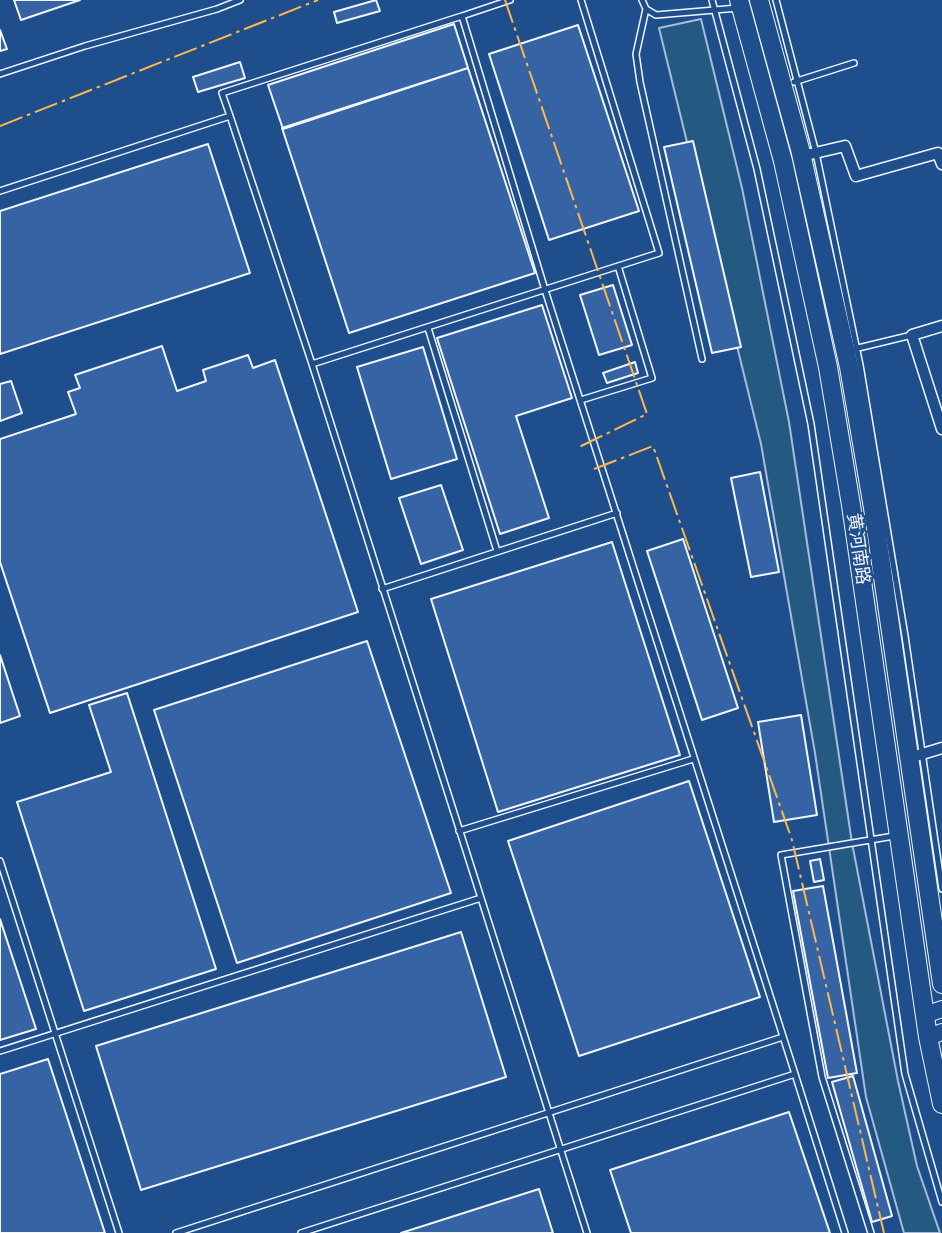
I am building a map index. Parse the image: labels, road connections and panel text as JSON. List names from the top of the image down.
{
  "streets": {
    "main road": ["黄河南路"]
  }
}
